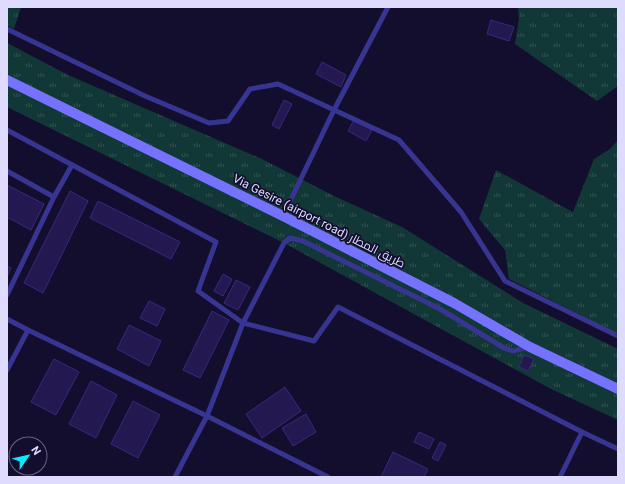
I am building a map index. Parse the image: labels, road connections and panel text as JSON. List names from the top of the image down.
{
  "streets": {
    "main road": ["Via Gesire (airport road) طريق المطار"]
  },
  "north": "top right"
}
